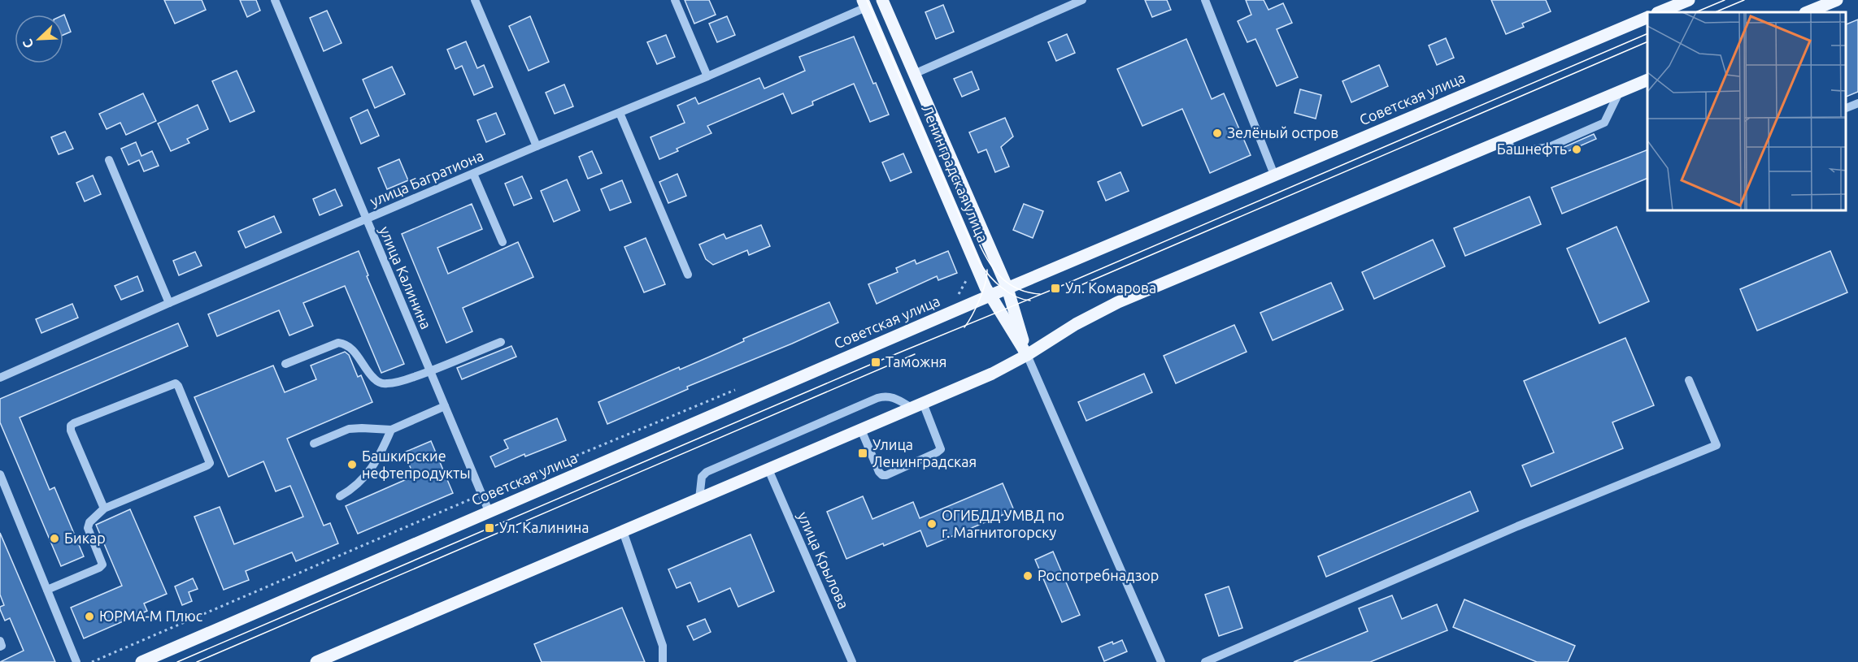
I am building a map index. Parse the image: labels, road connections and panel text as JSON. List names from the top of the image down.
{
  "streets": {
    "main road": ["Советская улица", "Ленинградская улица"],
    "street": ["улица Багратиона", "улица Калинина", "улица Крылова"]
  },
  "crossings": [
    ["Советская улица", "Ленинградская улица"],
    ["Советская улица", "улица Калинина"],
    ["Ленинградская улица", "улица Багратиона"],
    ["улица Багратиона", "улица Калинина"]
  ],
  "places": {
    "other": [
      "Зелёный остров",
      "Башнефть",
      "Башкирские нефтепродукты",
      "ОГИБДД УМВД по г. Магнитогорску",
      "Бикар",
      "Роспотребнадзор",
      "ЮРМА-М Плюс"
    ],
    "transit": [
      "Ул. Комарова",
      "Таможня",
      "Улица Ленинградская",
      "Ул. Калинина"
    ]
  },
  "north": "bottom left"
}
